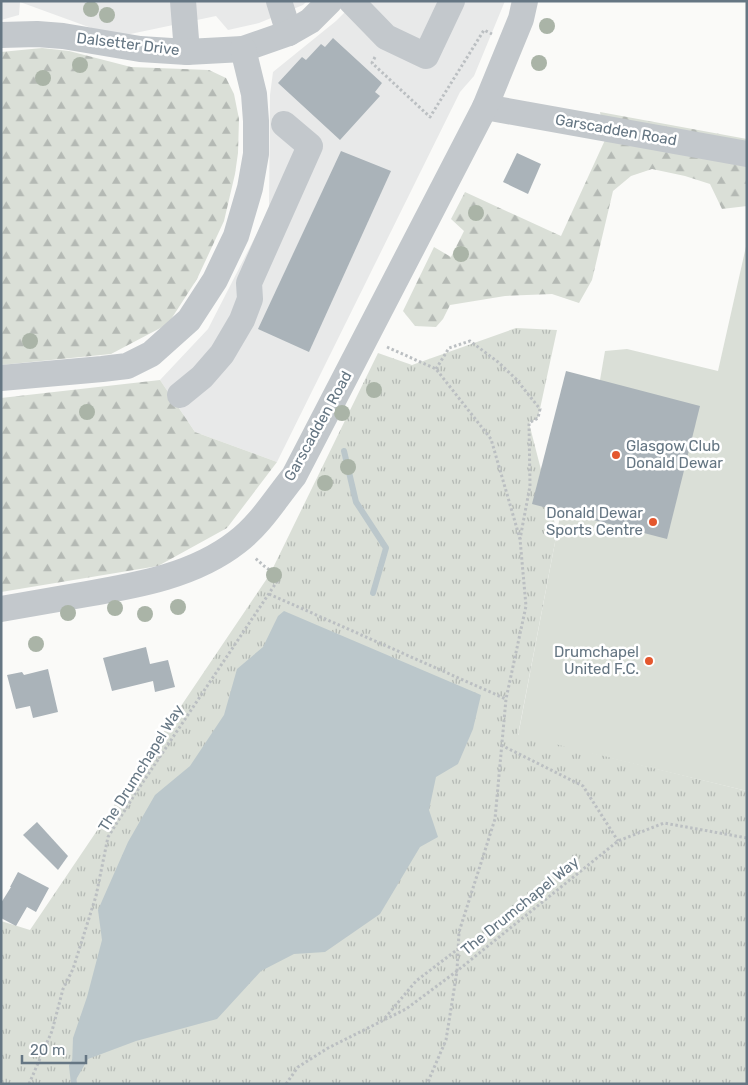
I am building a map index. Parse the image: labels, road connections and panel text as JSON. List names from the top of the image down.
{
  "streets": {
    "street": ["Dalsetter Drive", "Garscadden Road"],
    "path": ["The Drumchapel Way"]
  },
  "crossings": [
    ["Garscadden Road", "The Drumchapel Way"]
  ],
  "places": ["Glasgow Club Donald Dewar", "Donald Dewar Sports Centre", "Drumchapel United F.C."],
  "scale_bar": "20 m"
}
